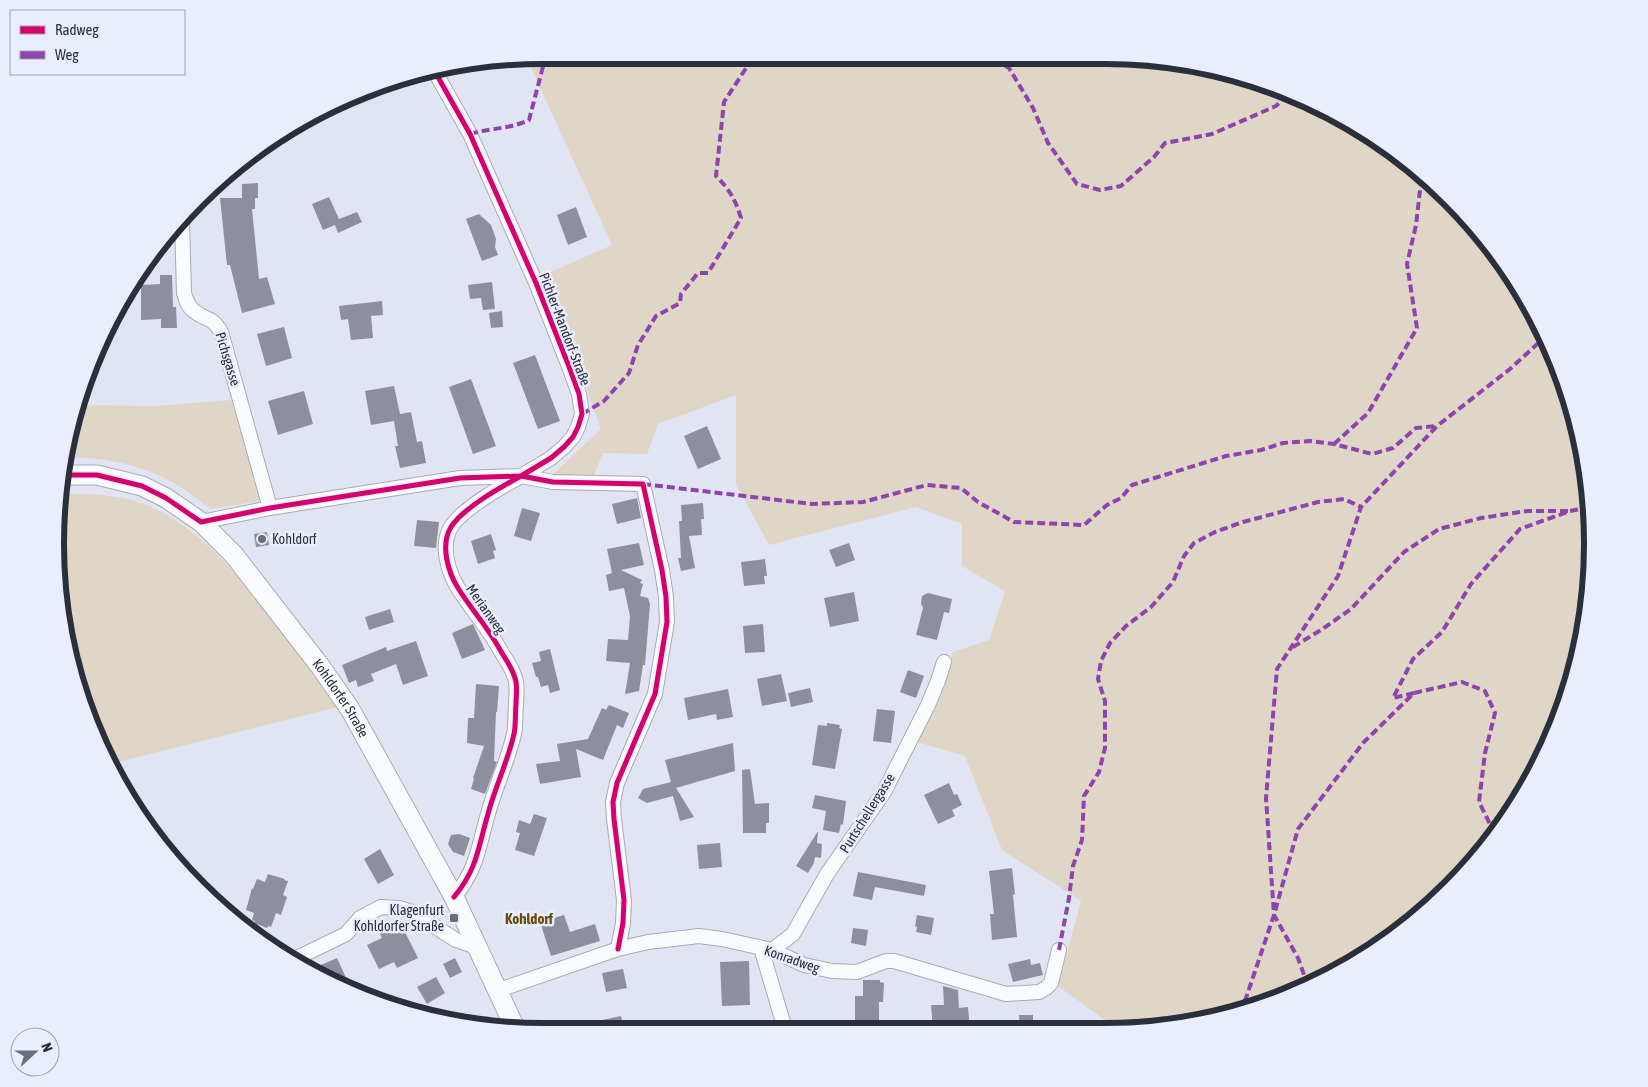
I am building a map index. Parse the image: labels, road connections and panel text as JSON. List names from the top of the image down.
{
  "streets": {
    "street": [
      "Pichler-Mandorf-Straße",
      "Pichsgasse",
      "Merianweg",
      "Kohldorfer Straße",
      "Purtschellergasse",
      "Konradweg"
    ]
  },
  "crossings": [
    ["Pichler-Mandorf-Straße", "Pichsgasse"],
    ["Pichler-Mandorf-Straße", "Merianweg"],
    ["Pichler-Mandorf-Straße", "Kohldorfer Straße"],
    ["Merianweg", "Kohldorfer Straße"],
    ["Kohldorfer Straße", "Konradweg"],
    ["Purtschellergasse", "Konradweg"]
  ],
  "districts": ["Kohldorf"],
  "places": {
    "other": ["Kohldorf"],
    "transit": ["Klagenfurt Kohldorfer Straße"]
  },
  "legend": ["Radweg", "Weg"],
  "north": "right"
}
